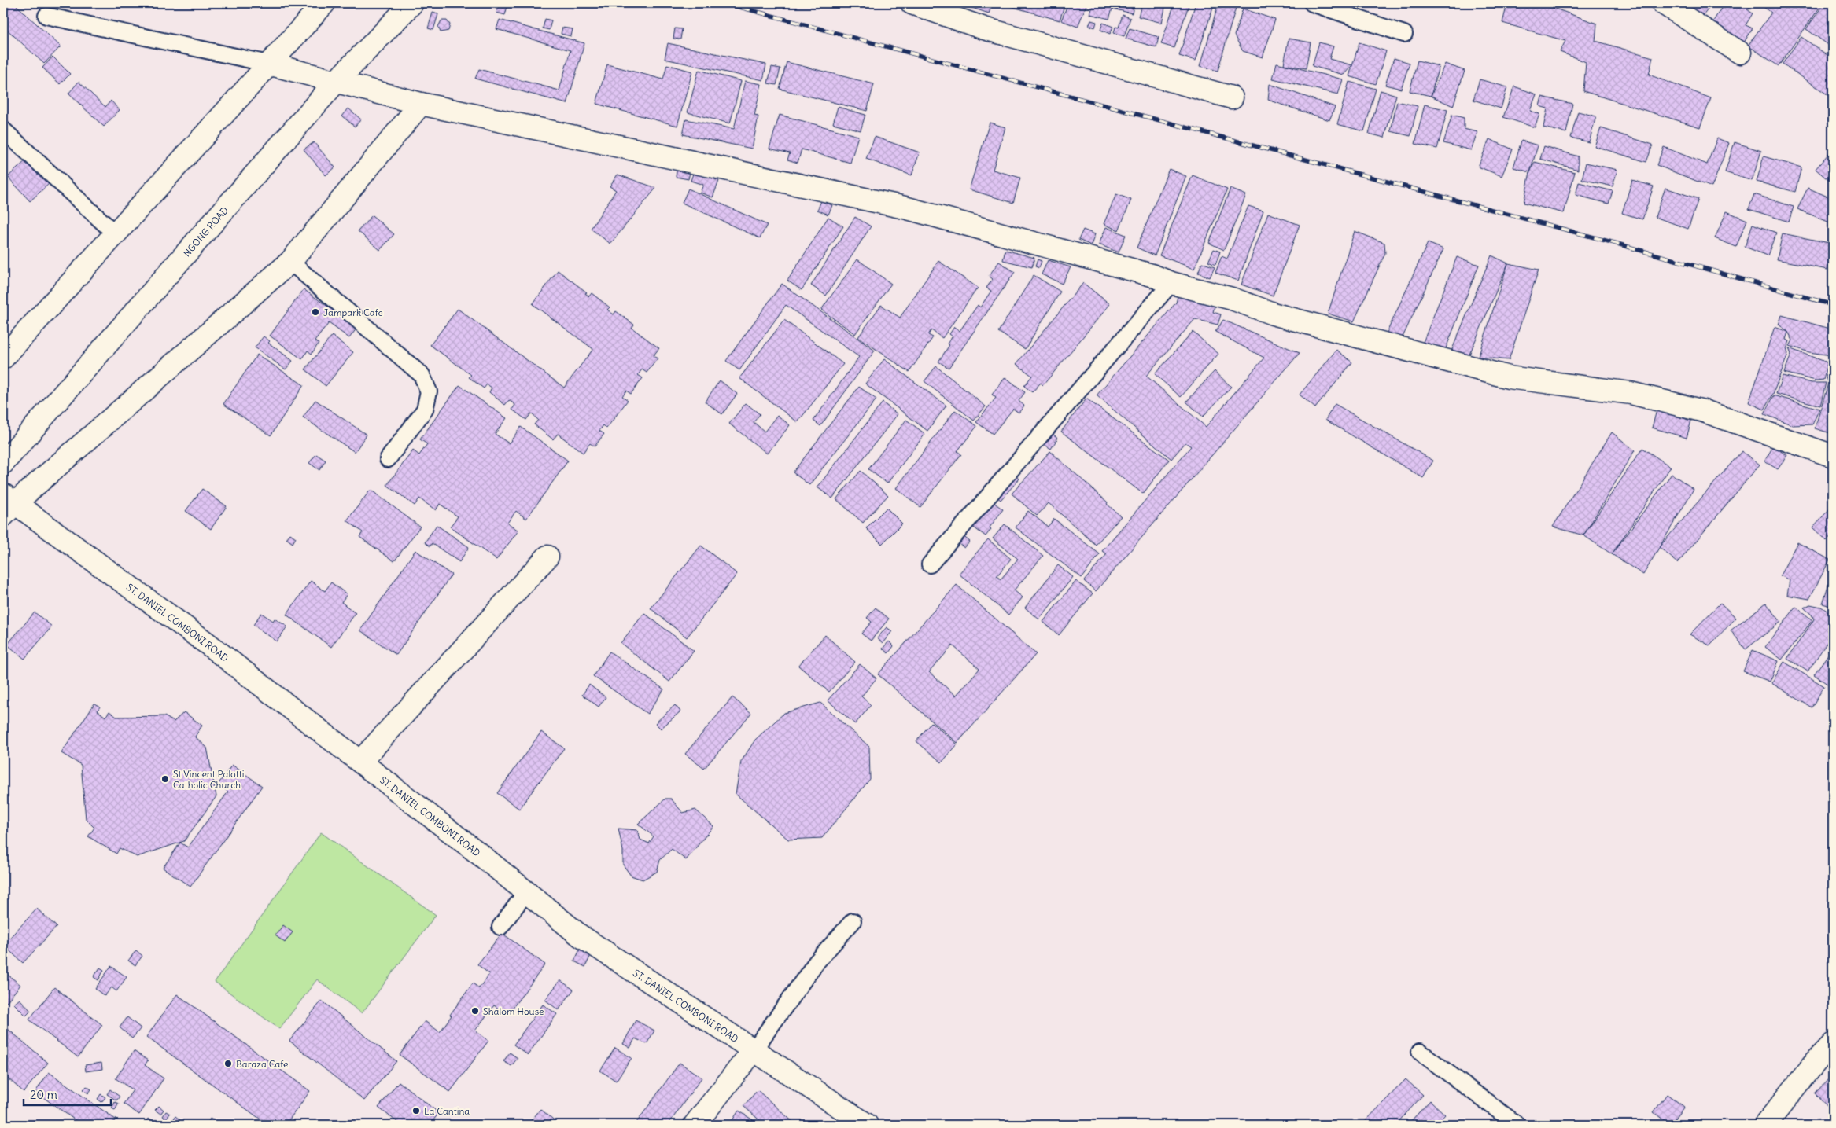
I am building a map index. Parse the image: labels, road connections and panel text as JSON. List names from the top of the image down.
{
  "streets": {
    "street": ["NGONG ROAD", "ST. DANIEL COMBONI ROAD"]
  },
  "places": [
    "Jampark Cafe",
    "St Vincent Palotti Catholic Church",
    "Shalom House",
    "Baraza Cafe",
    "La Cantina"
  ],
  "scale_bar": "20 m"
}
